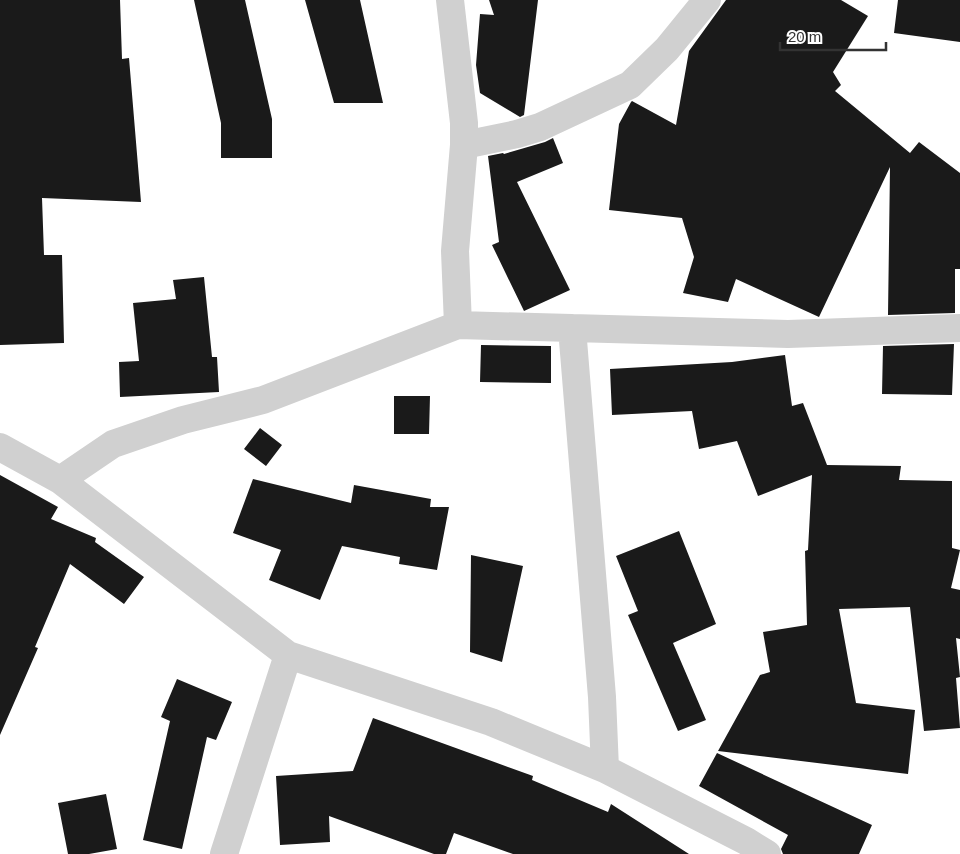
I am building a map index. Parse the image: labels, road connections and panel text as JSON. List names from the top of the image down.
{
  "scale_bar": "20 m"
}
